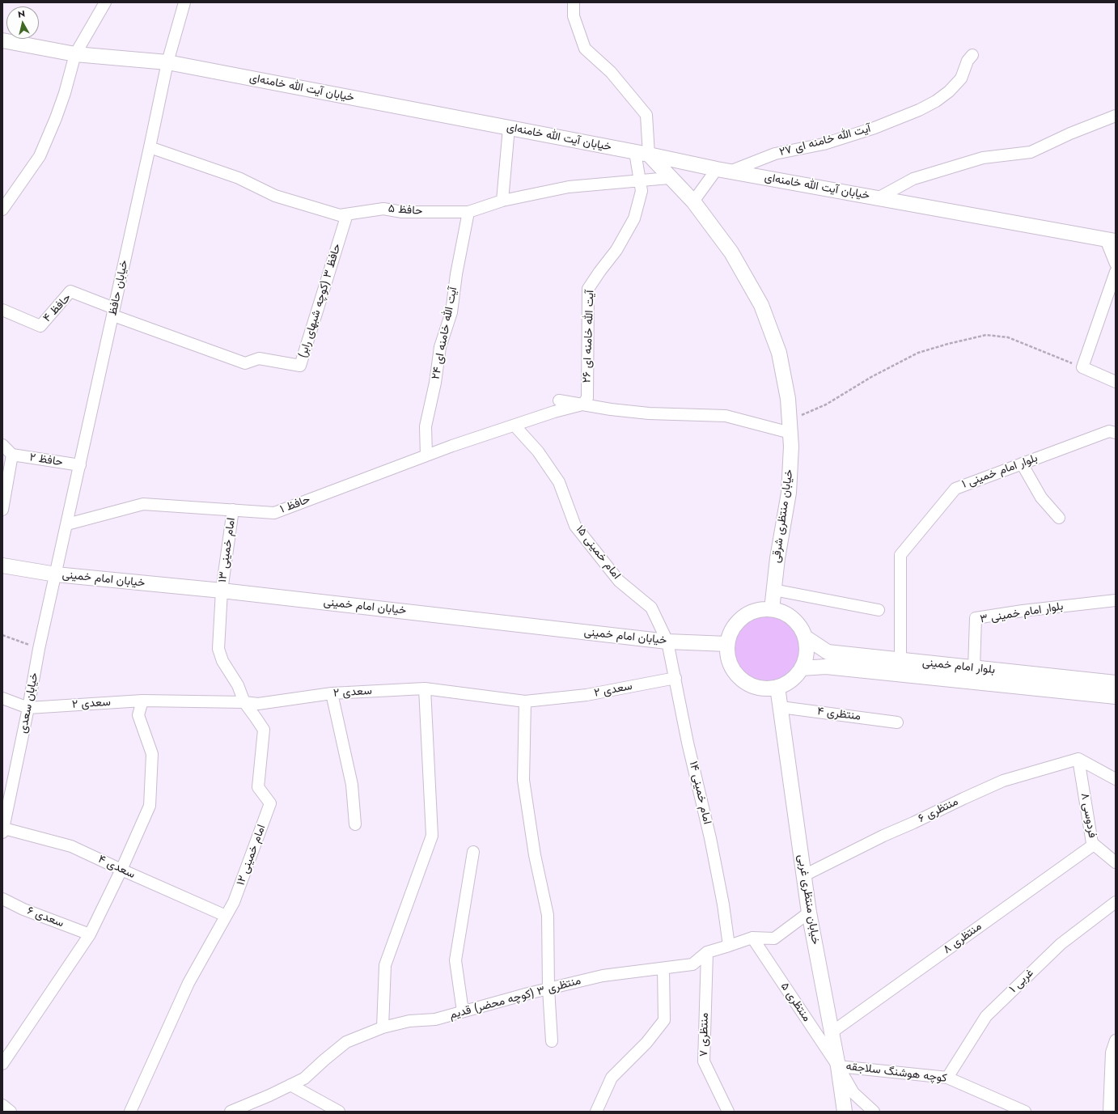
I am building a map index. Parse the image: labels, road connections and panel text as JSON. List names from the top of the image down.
{
  "streets": {
    "main road": [
      "خیابان آیت الله خامنه‌ای",
      "خیابان منتظری شرقی",
      "خیابان امام خمینی",
      "بلوار امام خمینی",
      "خیابان منتظری غربی"
    ],
    "street": [
      "آیت الله خامنه ای ۲۷",
      "حافظ ۵",
      "خیابان حافظ",
      "حافظ ۳ (کوچه شبهای رابر)",
      "حافظ ۴",
      "آیت الله خامنه ای ۲۴",
      "آیت الله خامنه ای ۲۶",
      "حافظ ۲",
      "بلوار امام خمینی ۱",
      "حافظ ۱",
      "امام خمینی ۱۳",
      "امام خمینی ۱۵",
      "بلوار امام خمینی ۳",
      "سعدی ۲",
      "خیابان سعدی",
      "منتظری ۴",
      "امام خمینی ۱۴",
      "منتظری ۶",
      "فردوسی ۸",
      "امام خمینی ۱۲",
      "سعدی ۴",
      "سعدی ۶",
      "منتظری ۸",
      "غربی ۱",
      "منتظری ۳ (کوچه محضر) قدیم",
      "منتظری ۵",
      "منتظری ۷",
      "کوچه هوشنگ سلاجقه"
    ]
  },
  "crossings": [
    ["خیابان آیت الله خامنه‌ای", "آیت الله خامنه ای ۲۷"],
    ["خیابان آیت الله خامنه‌ای", "خیابان حافظ"],
    ["خیابان آیت الله خامنه‌ای", "آیت الله خامنه ای ۲۶"],
    ["خیابان آیت الله خامنه‌ای", "خیابان منتظری شرقی"],
    ["حافظ ۵", "خیابان حافظ"],
    ["حافظ ۵", "حافظ ۳ (کوچه شبهای رابر)"],
    ["حافظ ۵", "آیت الله خامنه ای ۲۴"],
    ["حافظ ۵", "خیابان منتظری شرقی"],
    ["خیابان حافظ", "حافظ ۳ (کوچه شبهای رابر)"],
    ["خیابان حافظ", "حافظ ۴"],
    ["خیابان حافظ", "حافظ ۲"],
    ["خیابان حافظ", "حافظ ۱"],
    ["خیابان حافظ", "خیابان امام خمینی"],
    ["خیابان حافظ", "خیابان سعدی"],
    ["حافظ ۳ (کوچه شبهای رابر)", "حافظ ۴"],
    ["آیت الله خامنه ای ۲۴", "حافظ ۱"],
    ["آیت الله خامنه ای ۲۶", "خیابان منتظری شرقی"],
    ["بلوار امام خمینی ۱", "بلوار امام خمینی"],
    ["حافظ ۱", "امام خمینی ۱۳"],
    ["حافظ ۱", "امام خمینی ۱۵"],
    ["خیابان منتظری شرقی", "خیابان امام خمینی"],
    ["خیابان منتظری شرقی", "بلوار امام خمینی"],
    ["خیابان منتظری شرقی", "خیابان منتظری غربی"],
    ["امام خمینی ۱۳", "خیابان امام خمینی"],
    ["امام خمینی ۱۳", "امام خمینی ۱۲"],
    ["امام خمینی ۱۵", "خیابان امام خمینی"],
    ["امام خمینی ۱۵", "امام خمینی ۱۴"],
    ["خیابان امام خمینی", "بلوار امام خمینی"],
    ["خیابان امام خمینی", "خیابان سعدی"],
    ["خیابان امام خمینی", "امام خمینی ۱۴"],
    ["خیابان امام خمینی", "امام خمینی ۱۲"],
    ["خیابان امام خمینی", "خیابان منتظری غربی"],
    ["بلوار امام خمینی ۳", "بلوار امام خمینی"],
    ["بلوار امام خمینی", "خیابان منتظری غربی"],
    ["سعدی ۲", "خیابان سعدی"],
    ["سعدی ۲", "امام خمینی ۱۴"],
    ["سعدی ۲", "امام خمینی ۱۲"],
    ["خیابان سعدی", "سعدی ۴"],
    ["منتظری ۴", "خیابان منتظری غربی"],
    ["امام خمینی ۱۴", "منتظری ۳ (کوچه محضر) قدیم"],
    ["منتظری ۶", "فردوسی ۸"],
    ["منتظری ۶", "خیابان منتظری غربی"],
    ["فردوسی ۸", "منتظری ۸"],
    ["امام خمینی ۱۲", "سعدی ۴"],
    ["خیابان منتظری غربی", "منتظری ۸"],
    ["خیابان منتظری غربی", "منتظری ۳ (کوچه محضر) قدیم"],
    ["خیابان منتظری غربی", "منتظری ۵"],
    ["خیابان منتظری غربی", "کوچه هوشنگ سلاجقه"],
    ["غربی ۱", "کوچه هوشنگ سلاجقه"],
    ["منتظری ۳ (کوچه محضر) قدیم", "منتظری ۵"],
    ["منتظری ۳ (کوچه محضر) قدیم", "منتظری ۷"],
    ["منتظری ۵", "کوچه هوشنگ سلاجقه"]
  ],
  "north": "top"
}
